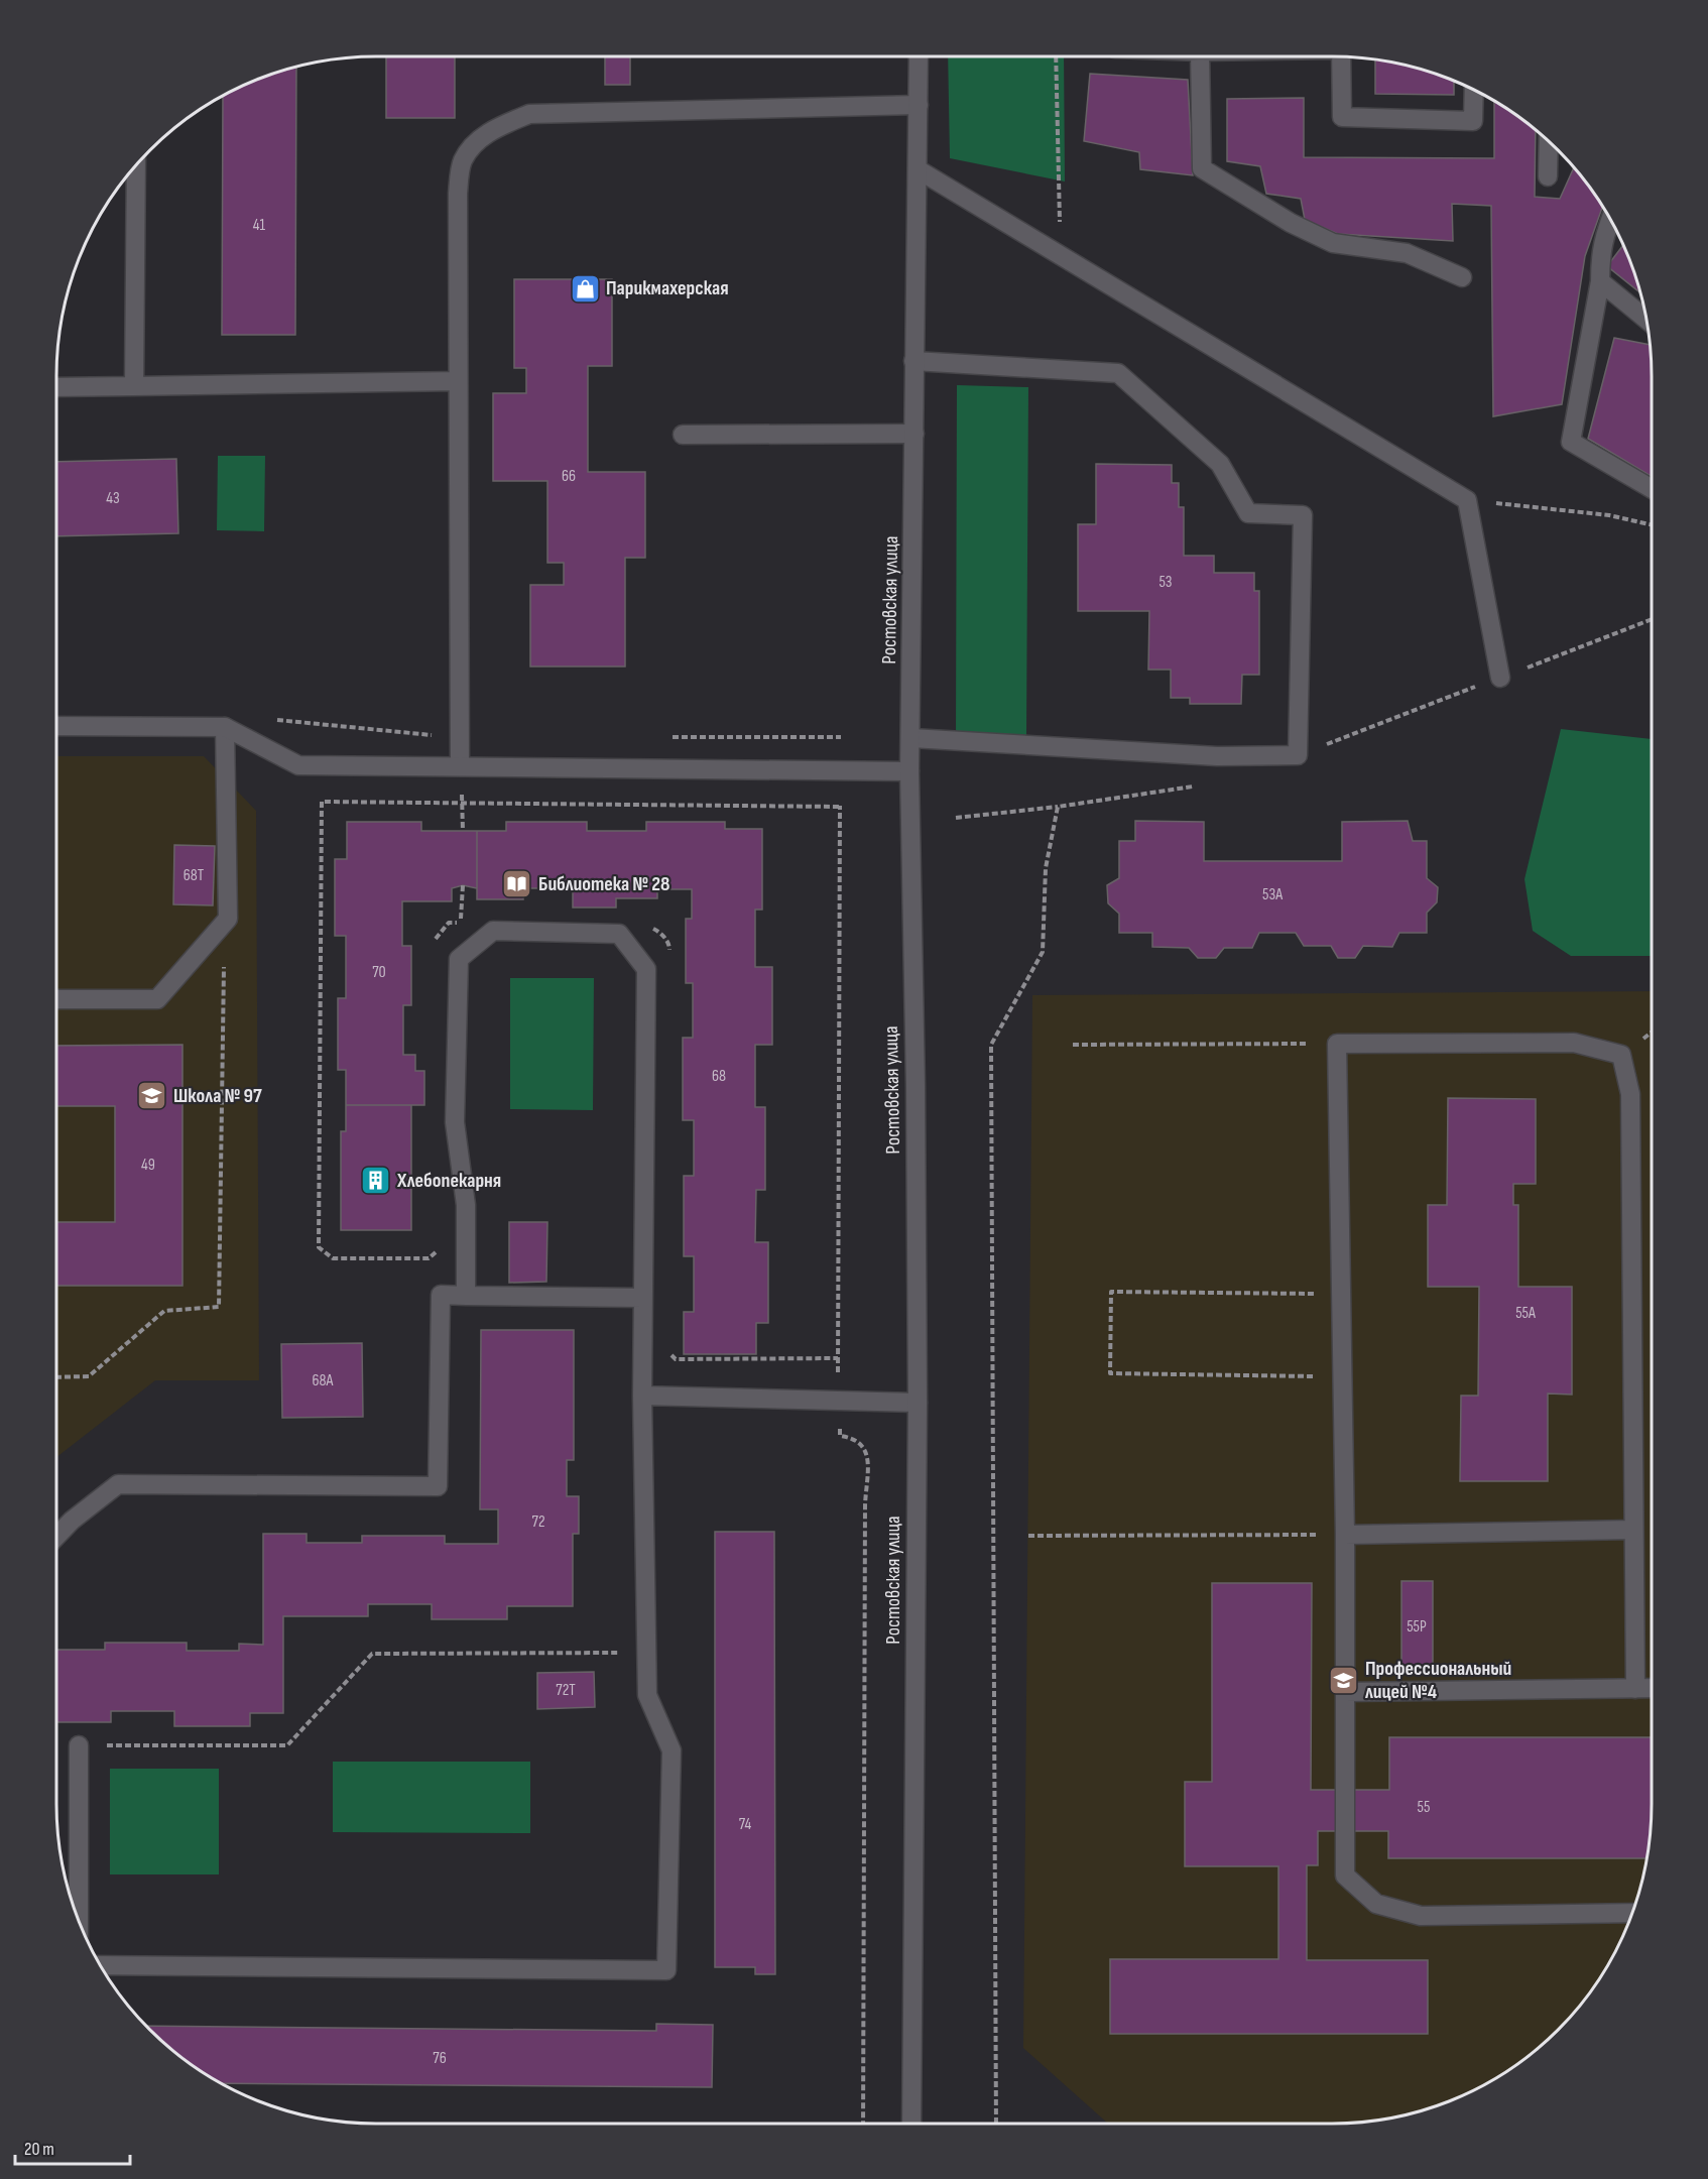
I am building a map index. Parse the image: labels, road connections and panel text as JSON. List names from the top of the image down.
{
  "streets": {
    "street": ["Ростовская улица"]
  },
  "places": {
    "shop": ["Парикмахерская"],
    "library": ["Библиотека № 28"],
    "school or university": ["Школа № 97", "Профессиональный лицей №4"],
    "building": ["Хлебопекарня"]
  },
  "house_numbers": [
    "41",
    "66",
    "43",
    "53",
    "68Т",
    "53А",
    "70",
    "68",
    "49",
    "55А",
    "68А",
    "72",
    "55Р",
    "72Т",
    "55",
    "74",
    "76"
  ],
  "scale_bar": "20 m"
}
